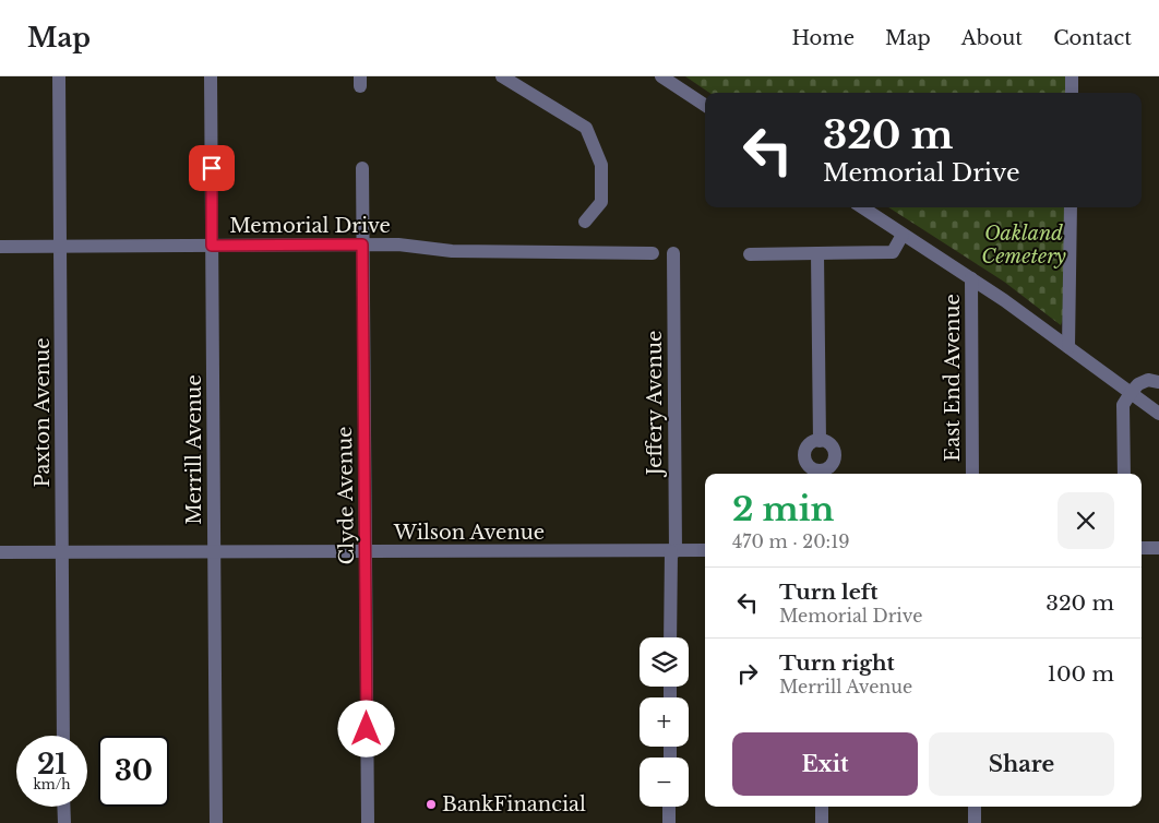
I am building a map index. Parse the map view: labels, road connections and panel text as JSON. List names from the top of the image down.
{
  "streets": {
    "street": [
      "Memorial Drive",
      "East End Avenue",
      "Jeffery Avenue",
      "Paxton Avenue",
      "Merrill Avenue",
      "Clyde Avenue",
      "Wilson Avenue"
    ]
  },
  "crossings": [
    ["Memorial Drive", "Paxton Avenue"],
    ["Memorial Drive", "Merrill Avenue"],
    ["Memorial Drive", "Clyde Avenue"],
    ["Jeffery Avenue", "Wilson Avenue"],
    ["Paxton Avenue", "Wilson Avenue"],
    ["Merrill Avenue", "Wilson Avenue"],
    ["Clyde Avenue", "Wilson Avenue"]
  ],
  "parks": ["Oakland Cemetery"],
  "places": ["BankFinancial"],
  "page": {
    "header": "Map",
    "nav": [
      "Home",
      "Map",
      "About",
      "Contact"
    ],
    "turn": ["320 m", "Memorial Drive"],
    "heading": ["2 min", "470 m · 20:19"],
    "list": [
      {
        "name": "Turn left",
        "note": "Memorial Drive",
        "value": "320 m"
      },
      {
        "name": "Turn right",
        "note": "Merrill Avenue",
        "value": "100 m"
      }
    ],
    "map_buttons": ["+", "−"],
    "buttons": ["Exit", "Share"],
    "speed": "21 km/h",
    "limit": "30"
  }
}
